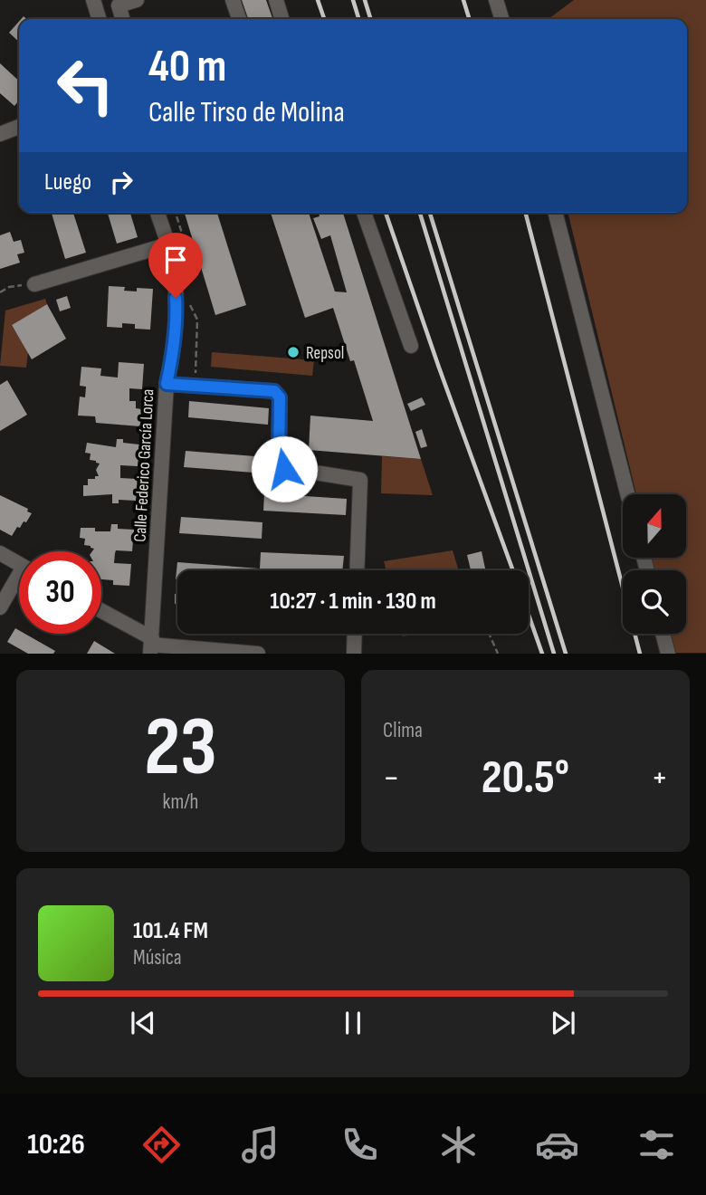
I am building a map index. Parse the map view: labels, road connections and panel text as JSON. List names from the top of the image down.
{
  "streets": {
    "street": ["Calle Federico García Lorca"]
  },
  "places": ["Repsol"],
  "north": "top",
  "page": {
    "turn": ["40 m", "Calle Tirso de Molina"],
    "then": "Luego",
    "limit": "30",
    "trip": "10:27 · 1 min · 130 m",
    "tile": [
      ["23", "km/h"],
      "Clima"
    ],
    "heat": ["−", "20.5°", "+"],
    "song": ["101.4 FM", "Música"],
    "tabs": "10:26"
  }
}
